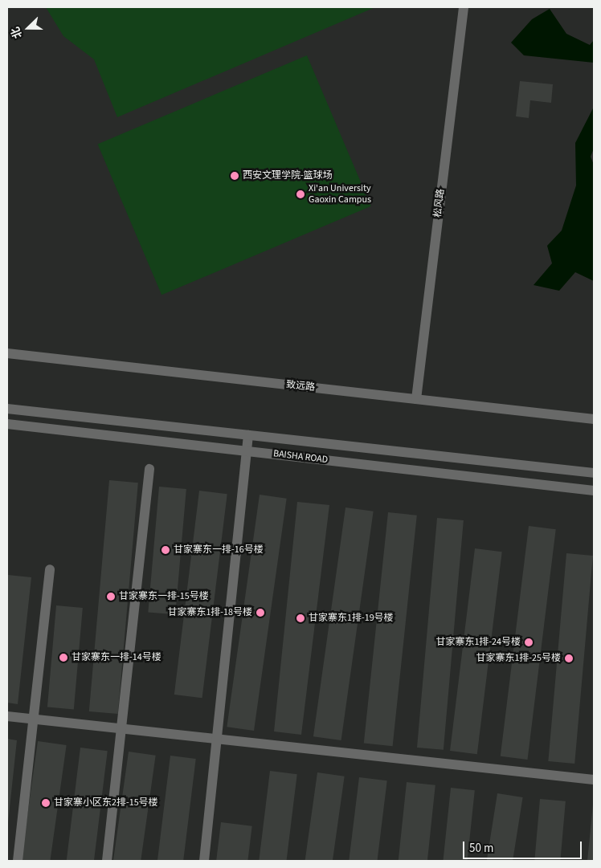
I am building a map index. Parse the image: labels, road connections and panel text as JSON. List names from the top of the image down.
{
  "streets": {
    "street": ["松风路", "致远路", "BAISHA ROAD"]
  },
  "crossings": [
    ["松风路", "致远路"]
  ],
  "places": [
    "西安文理学院-篮球场",
    "Xi'an University Gaoxin Campus",
    "甘家寨东一排-16号楼",
    "甘家寨东一排-15号楼",
    "甘家寨东1排-18号楼",
    "甘家寨东1排-19号楼",
    "甘家寨东1排-24号楼",
    "甘家寨东一排-14号楼",
    "甘家寨东1排-25号楼",
    "甘家寨小区东2排-15号楼"
  ],
  "scale_bar": "50 m",
  "north": "left"
}
